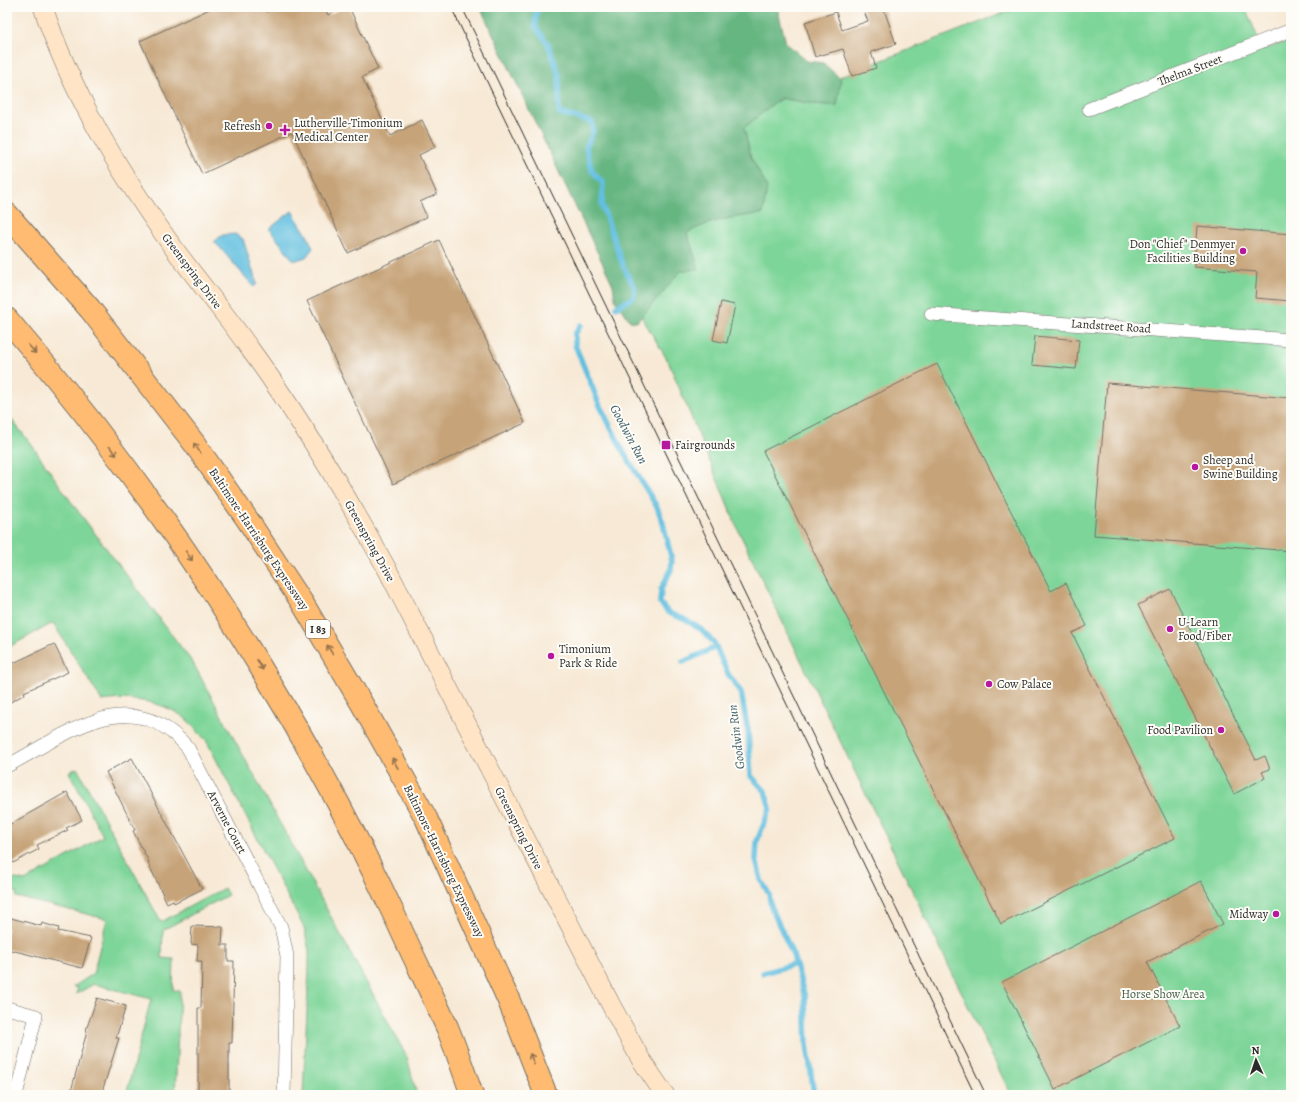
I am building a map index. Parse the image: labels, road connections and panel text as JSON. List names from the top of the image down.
{
  "streets": {
    "highway": ["Baltimore-Harrisburg Expressway", "I 83"],
    "main road": ["Greenspring Drive"],
    "street": ["Thelma Street", "Landstreet Road", "Arverne Court"]
  },
  "water": ["Goodwin Run"],
  "parks": ["Horse Show Area"],
  "places": {
    "other": [
      "Refresh",
      "Don \"Chief\" Denmyer Facilities Building",
      "Sheep and Swine Building",
      "U-Learn Food/Fiber",
      "Timonium Park & Ride",
      "Cow Palace",
      "Food Pavilion",
      "Midway"
    ],
    "health": ["Lutherville-Timonium Medical Center"],
    "transit": ["Fairgrounds"]
  },
  "north": "top"
}
